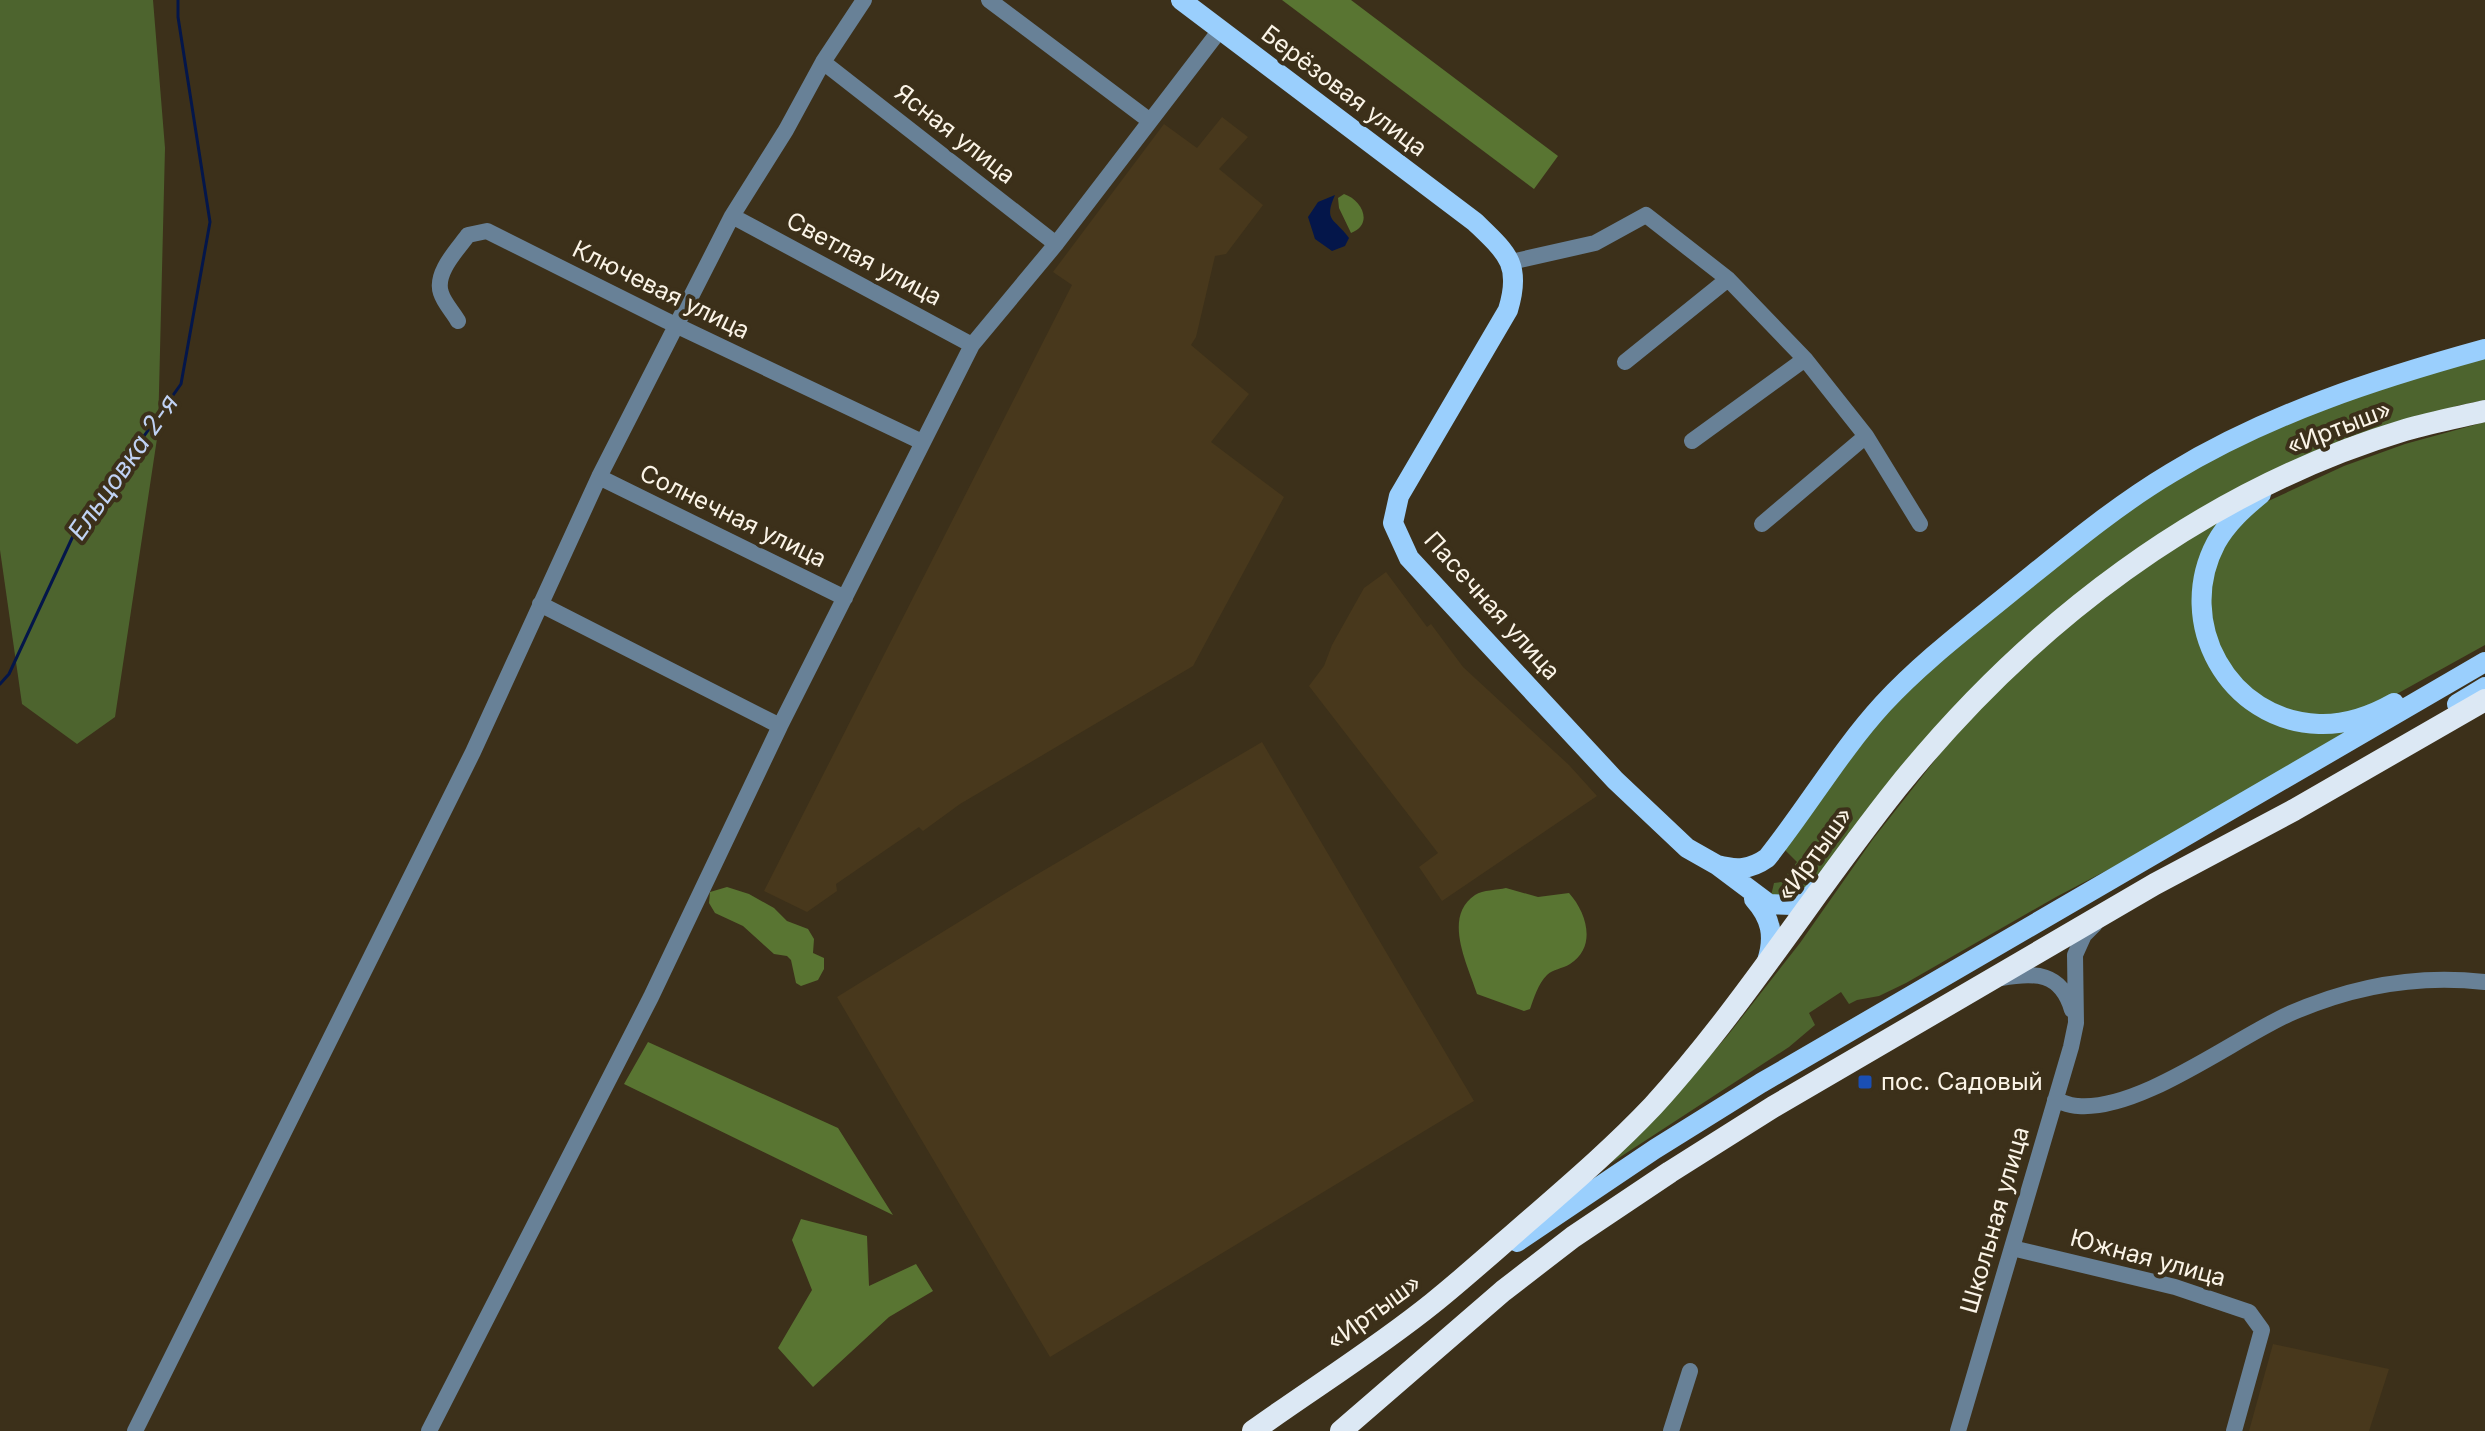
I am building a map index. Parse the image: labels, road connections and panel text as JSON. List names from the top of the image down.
{
  "streets": {
    "highway": ["«Иртыш»"],
    "main road": ["Берёзовая улица", "Пасечная улица"],
    "street": [
      "Ясная улица",
      "Светлая улица",
      "Ключевая улица",
      "Солнечная улица",
      "Школьная улица",
      "Южная улица"
    ]
  },
  "crossings": [
    ["Берёзовая улица", "Пасечная улица"],
    ["Школьная улица", "Южная улица"]
  ],
  "water": ["Ельцовка 2-я"],
  "places": {
    "transit": ["пос. Садовый"]
  }
}
